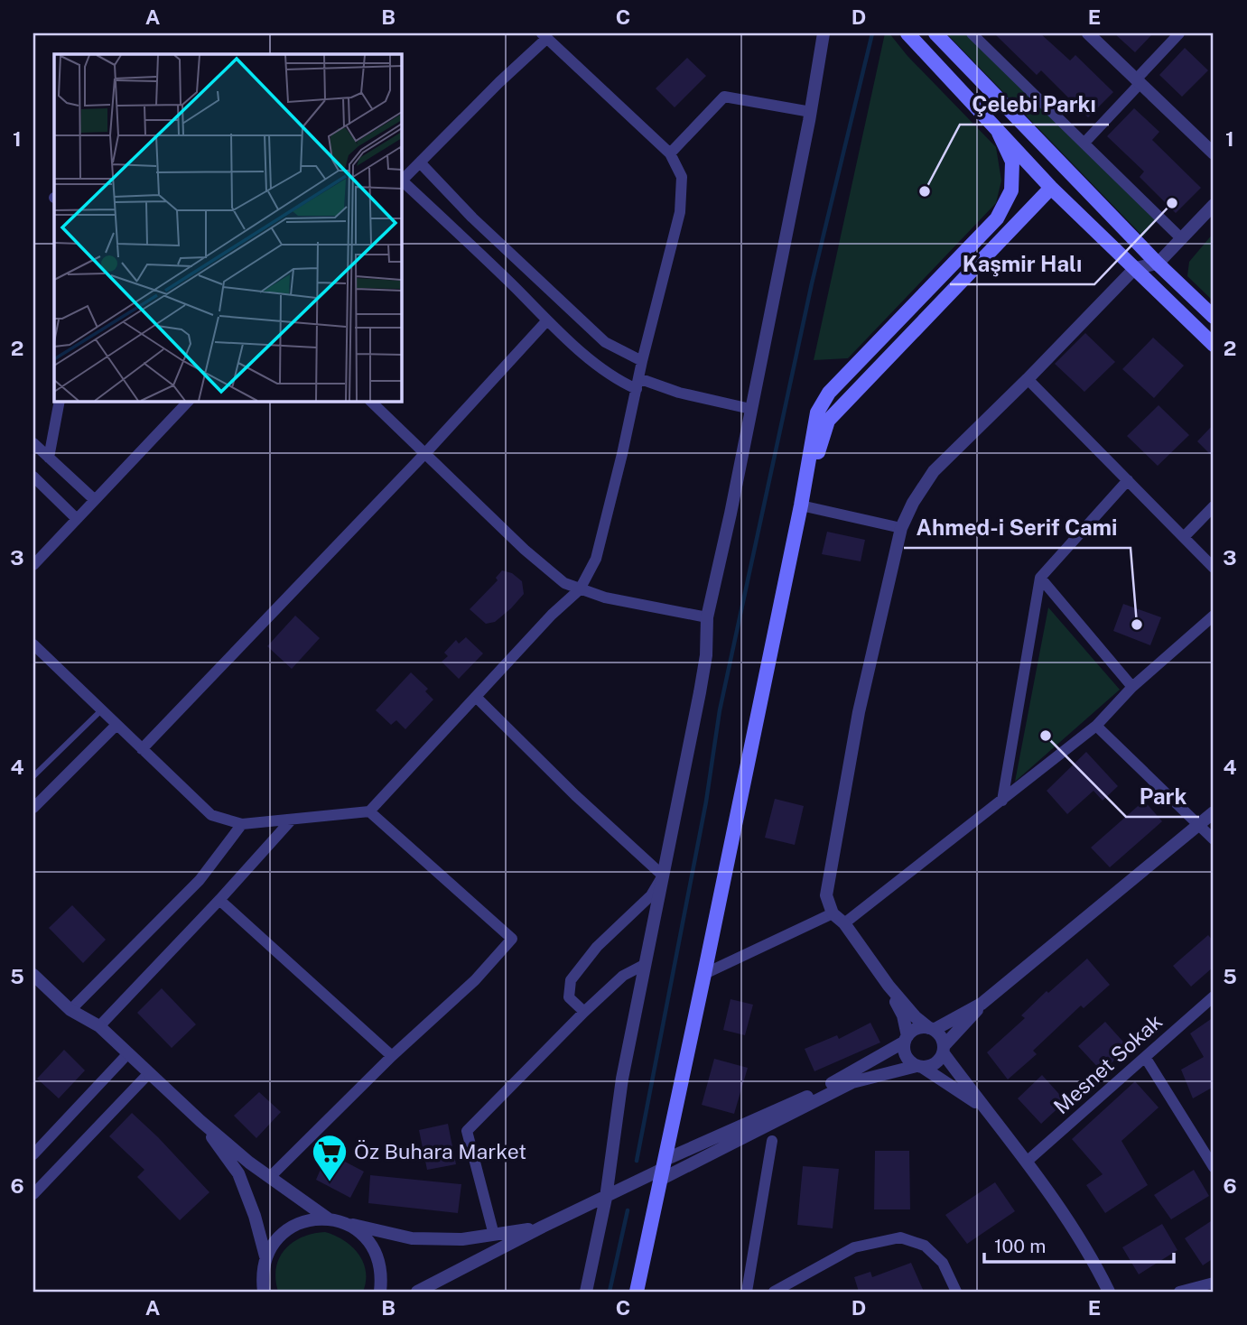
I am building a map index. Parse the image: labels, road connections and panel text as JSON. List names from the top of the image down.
{
  "streets": {
    "street": ["Mesnet Sokak"]
  },
  "places": {
    "other": [
      "Çelebi Parkı",
      "Kaşmir Halı",
      "Ahmed-i Serif Cami",
      "Park"
    ],
    "supermarket": ["Öz Buhara Market"]
  },
  "scale_bar": "100 m",
  "grid": {
    "columns": [
      "A",
      "B",
      "C",
      "D",
      "E"
    ],
    "rows": [
      "1",
      "2",
      "3",
      "4",
      "5",
      "6"
    ]
  }
}
